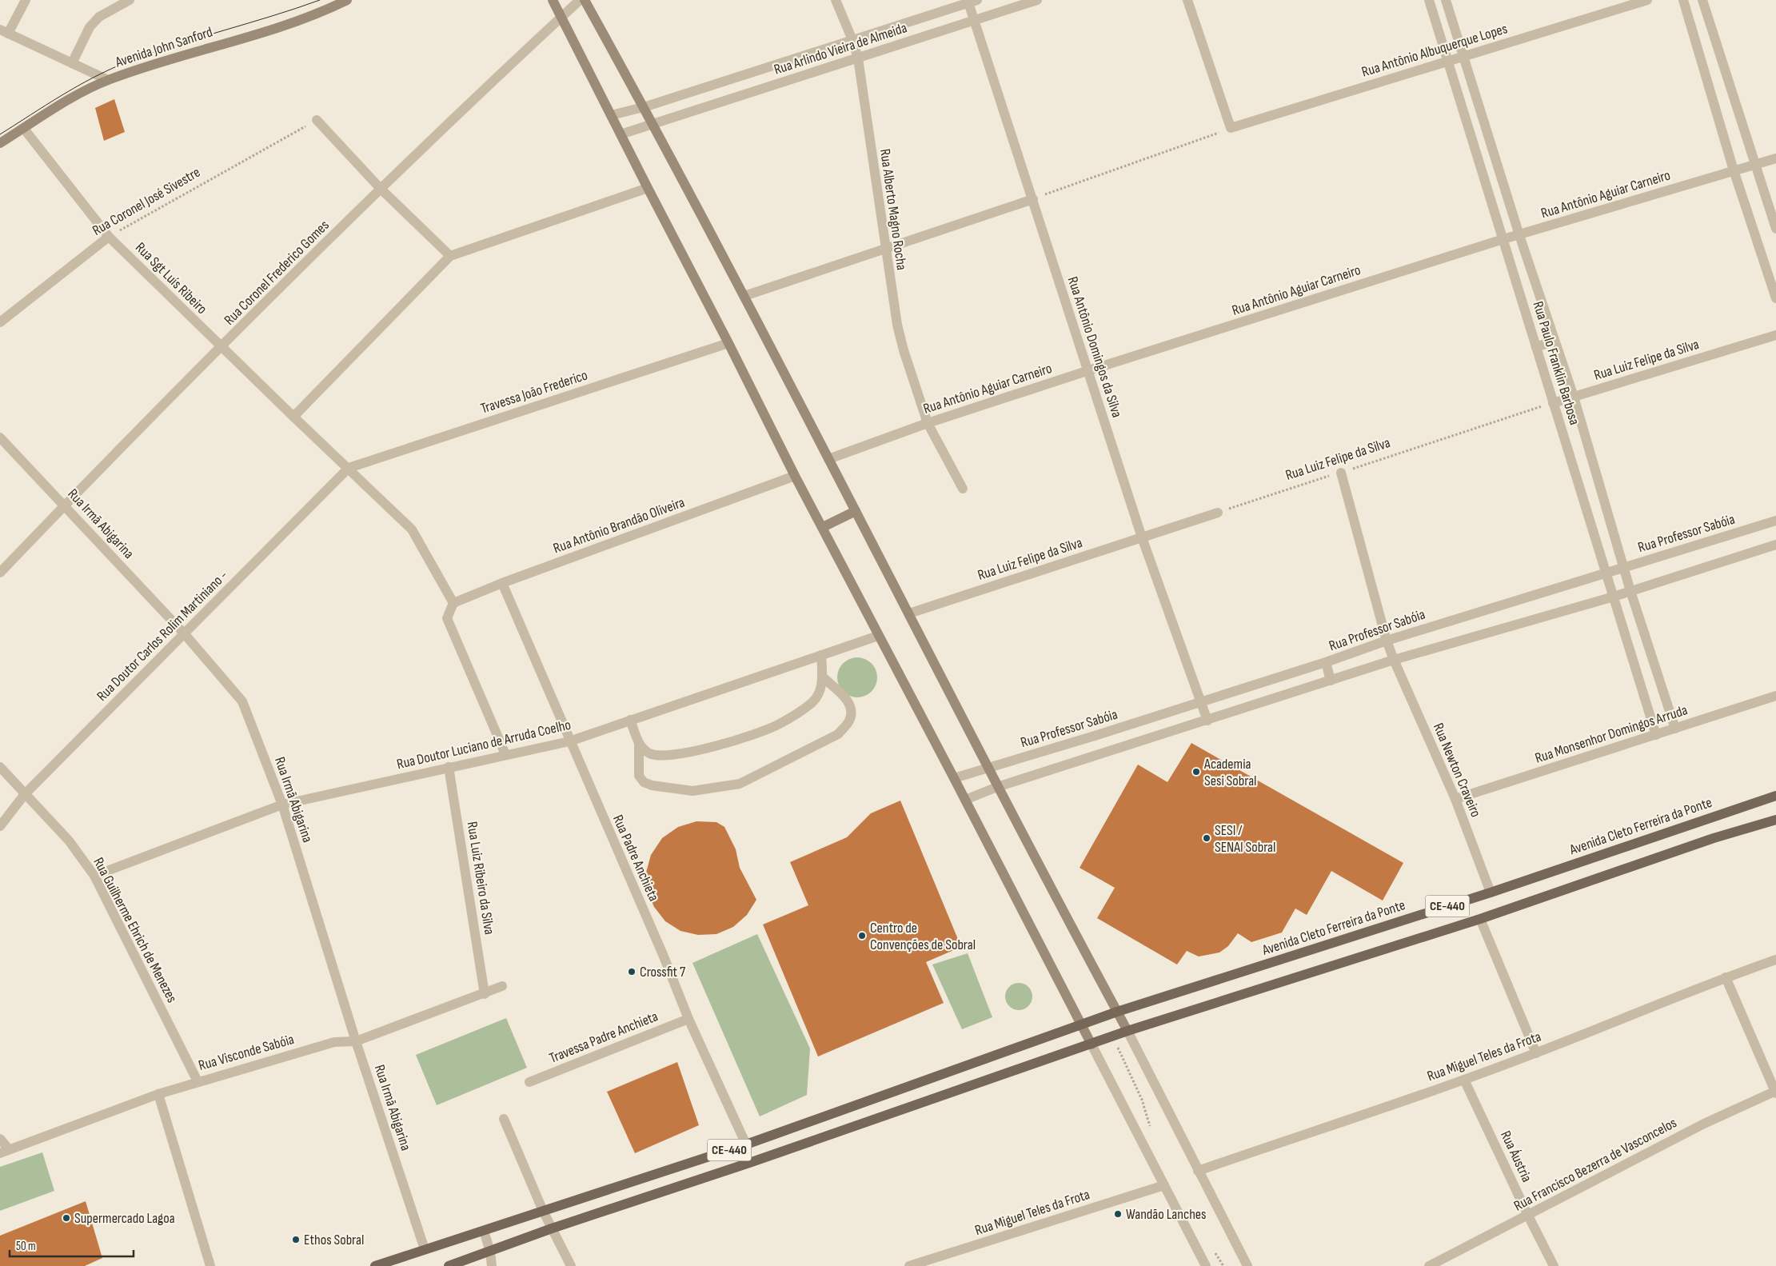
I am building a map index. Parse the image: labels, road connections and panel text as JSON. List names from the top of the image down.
{
  "streets": {
    "main road": ["Avenida John Sanford", "Avenida Cleto Ferreira da Ponte", "CE-440"],
    "street": [
      "Rua Arlindo Vieira de Almeida",
      "Rua Antônio Albuquerque Lopes",
      "Rua Antônio Aguiar Carneiro",
      "Rua Coronel José Sivestre",
      "Rua Alberto Magno Rocha",
      "Rua Coronel Frederico Gomes",
      "Rua Sgt Luís Ribeiro",
      "Rua Antônio Domingos da Silva",
      "Rua Luiz Felipe da Silva",
      "Rua Paulo Franklin Barbosa",
      "Travessa João Frederico",
      "Rua Irmã Abigarina",
      "Rua Antônio Brandão Oliveira",
      "Rua Professor Sabóia",
      "Rua Doutor Carlos Rolim Martiniano -",
      "Rua Monsenhor Domingos Arruda",
      "Rua Doutor Luciano de Arruda Coelho",
      "Rua Newton Craveiro",
      "Rua Padre Anchieta",
      "Rua Luiz Ribeiro da Silva",
      "Rua Guilherme Ehrich de Menezes",
      "Travessa Padre Anchieta",
      "Rua Visconde Sabóia",
      "Rua Miguel Teles da Frota",
      "Rua Áustria",
      "Rua Francisco Bezerra de Vasconcelos"
    ]
  },
  "crossings": [
    ["Avenida John Sanford", "Rua Sgt Luís Ribeiro"],
    ["Rua Arlindo Vieira de Almeida", "Rua Alberto Magno Rocha"],
    ["Rua Arlindo Vieira de Almeida", "Rua Antônio Domingos da Silva"],
    ["Rua Antônio Albuquerque Lopes", "Rua Paulo Franklin Barbosa"],
    ["Rua Antônio Aguiar Carneiro", "Rua Alberto Magno Rocha"],
    ["Rua Antônio Aguiar Carneiro", "Rua Antônio Domingos da Silva"],
    ["Rua Antônio Aguiar Carneiro", "Rua Paulo Franklin Barbosa"],
    ["Rua Coronel José Sivestre", "Rua Sgt Luís Ribeiro"],
    ["Rua Coronel Frederico Gomes", "Rua Sgt Luís Ribeiro"],
    ["Rua Coronel Frederico Gomes", "Rua Irmã Abigarina"],
    ["Rua Sgt Luís Ribeiro", "Travessa João Frederico"],
    ["Rua Sgt Luís Ribeiro", "Rua Antônio Brandão Oliveira"],
    ["Rua Sgt Luís Ribeiro", "Rua Doutor Carlos Rolim Martiniano -"],
    ["Rua Antônio Domingos da Silva", "Rua Luiz Felipe da Silva"],
    ["Rua Antônio Domingos da Silva", "Rua Professor Sabóia"],
    ["Rua Luiz Felipe da Silva", "Rua Paulo Franklin Barbosa"],
    ["Rua Paulo Franklin Barbosa", "Rua Professor Sabóia"],
    ["Rua Paulo Franklin Barbosa", "Rua Monsenhor Domingos Arruda"],
    ["Travessa João Frederico", "Rua Doutor Carlos Rolim Martiniano -"],
    ["Rua Irmã Abigarina", "Rua Doutor Carlos Rolim Martiniano -"],
    ["Rua Irmã Abigarina", "Rua Doutor Luciano de Arruda Coelho"],
    ["Rua Irmã Abigarina", "CE-440"],
    ["Rua Irmã Abigarina", "Rua Visconde Sabóia"],
    ["Rua Antônio Brandão Oliveira", "Rua Padre Anchieta"],
    ["Rua Professor Sabóia", "Rua Newton Craveiro"],
    ["Rua Doutor Carlos Rolim Martiniano -", "Rua Guilherme Ehrich de Menezes"],
    ["Rua Monsenhor Domingos Arruda", "Rua Newton Craveiro"],
    ["Rua Doutor Luciano de Arruda Coelho", "Rua Padre Anchieta"],
    ["Rua Doutor Luciano de Arruda Coelho", "Rua Luiz Ribeiro da Silva"],
    ["Rua Doutor Luciano de Arruda Coelho", "Rua Guilherme Ehrich de Menezes"],
    ["Rua Newton Craveiro", "Avenida Cleto Ferreira da Ponte"],
    ["Avenida Cleto Ferreira da Ponte", "CE-440"],
    ["Rua Padre Anchieta", "CE-440"],
    ["Rua Padre Anchieta", "Travessa Padre Anchieta"],
    ["Rua Luiz Ribeiro da Silva", "Rua Visconde Sabóia"],
    ["Rua Guilherme Ehrich de Menezes", "Rua Visconde Sabóia"],
    ["Rua Miguel Teles da Frota", "Rua Áustria"],
    ["Rua Áustria", "Rua Francisco Bezerra de Vasconcelos"]
  ],
  "places": [
    "Academia Sesi Sobral",
    "SESI / SENAI Sobral",
    "Centro de Convenções de Sobral",
    "Crossfit 7",
    "Wandão Lanches",
    "Supermercado Lagoa",
    "Ethos Sobral"
  ],
  "scale_bar": "50 m"
}
